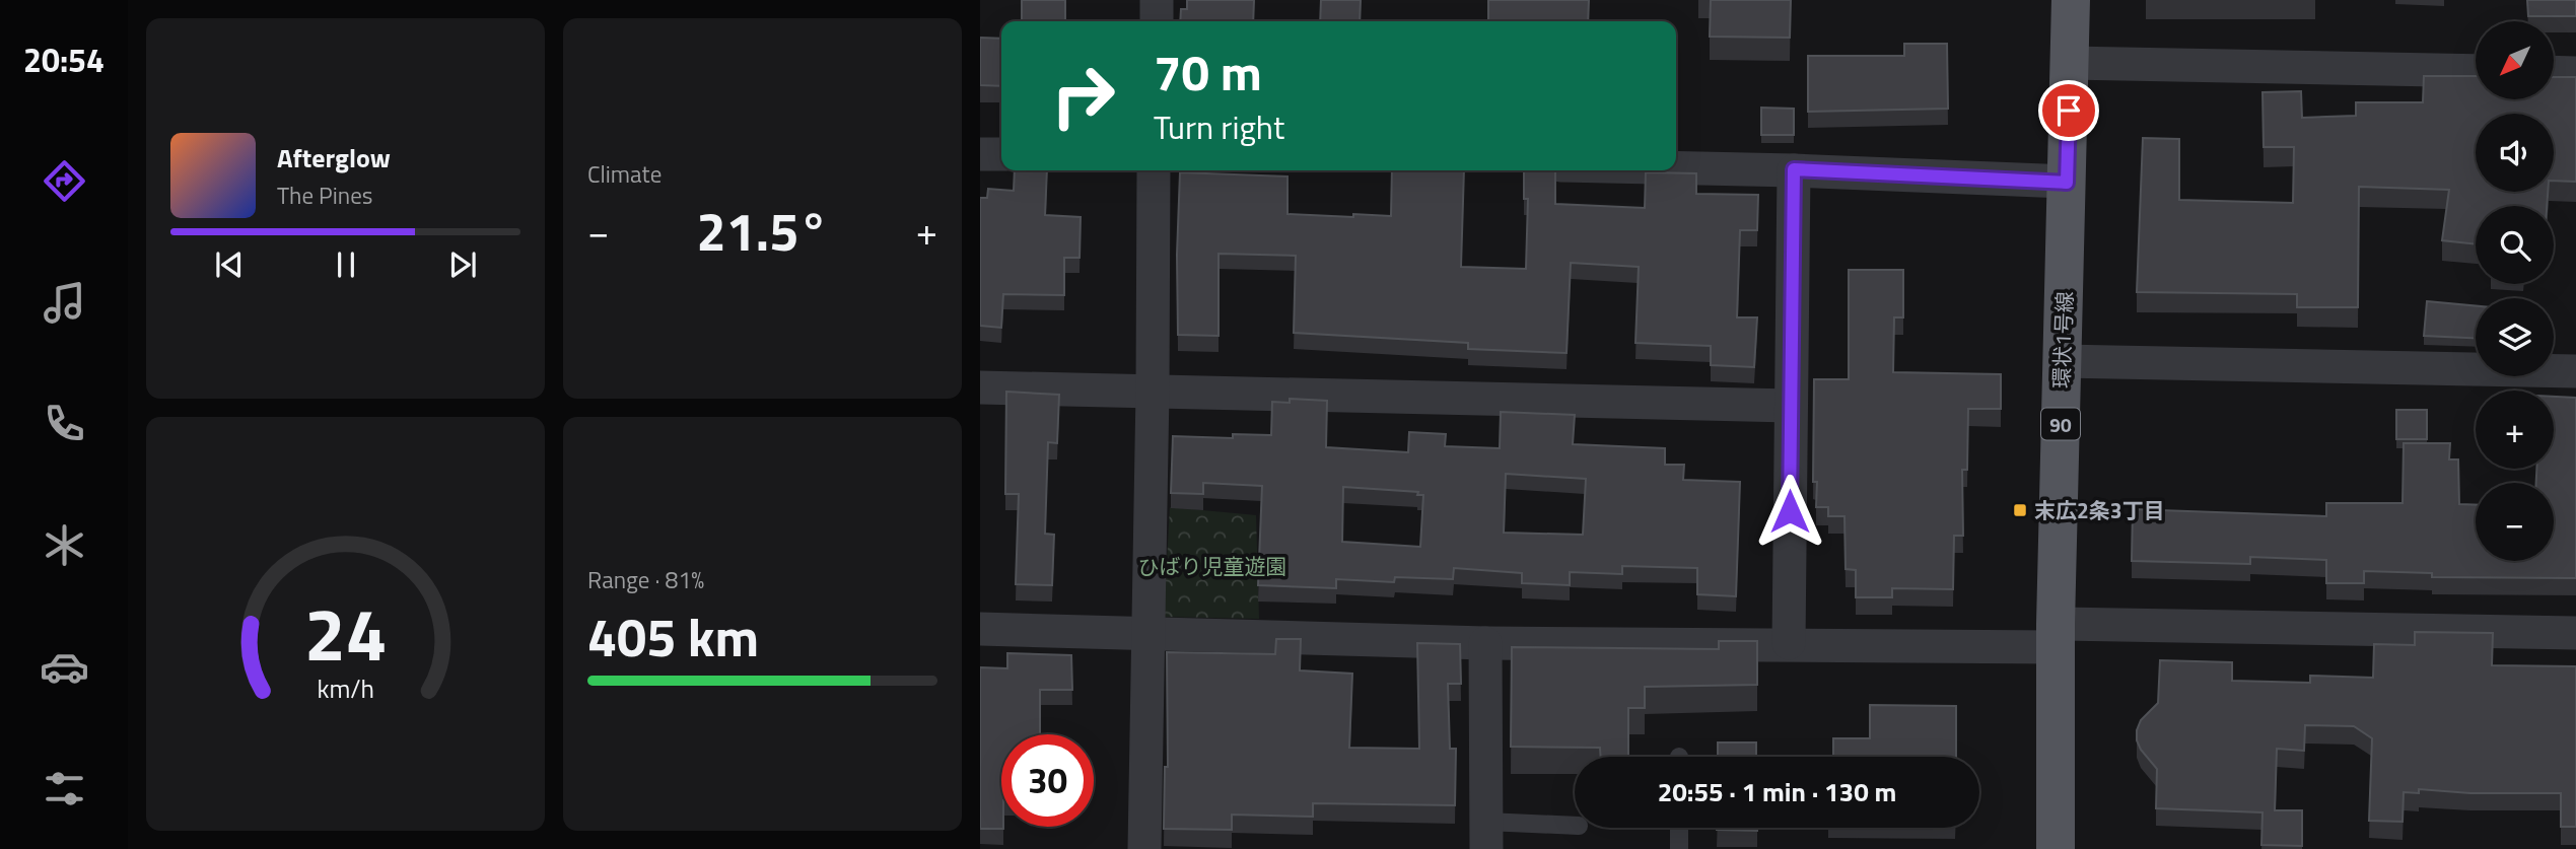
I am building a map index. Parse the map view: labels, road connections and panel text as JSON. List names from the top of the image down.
{
  "streets": {
    "main road": ["環状1号線", "90"]
  },
  "parks": ["ひばり児童遊園"],
  "places": {
    "transit": ["末広2条3丁目"]
  },
  "north": "bottom left",
  "page": {
    "tabs": "20:54",
    "tile": [
      "Climate",
      ["Range · 81%", "405 km"]
    ],
    "map_buttons": ["+", "−"],
    "turn": ["70 m", "Turn right"],
    "song": ["Afterglow", "The Pines"],
    "heat": ["−", "21.5°", "+"],
    "limit": "30",
    "trip": "20:55 · 1 min · 130 m",
    "gauge": ["24", "km/h"]
  }
}
